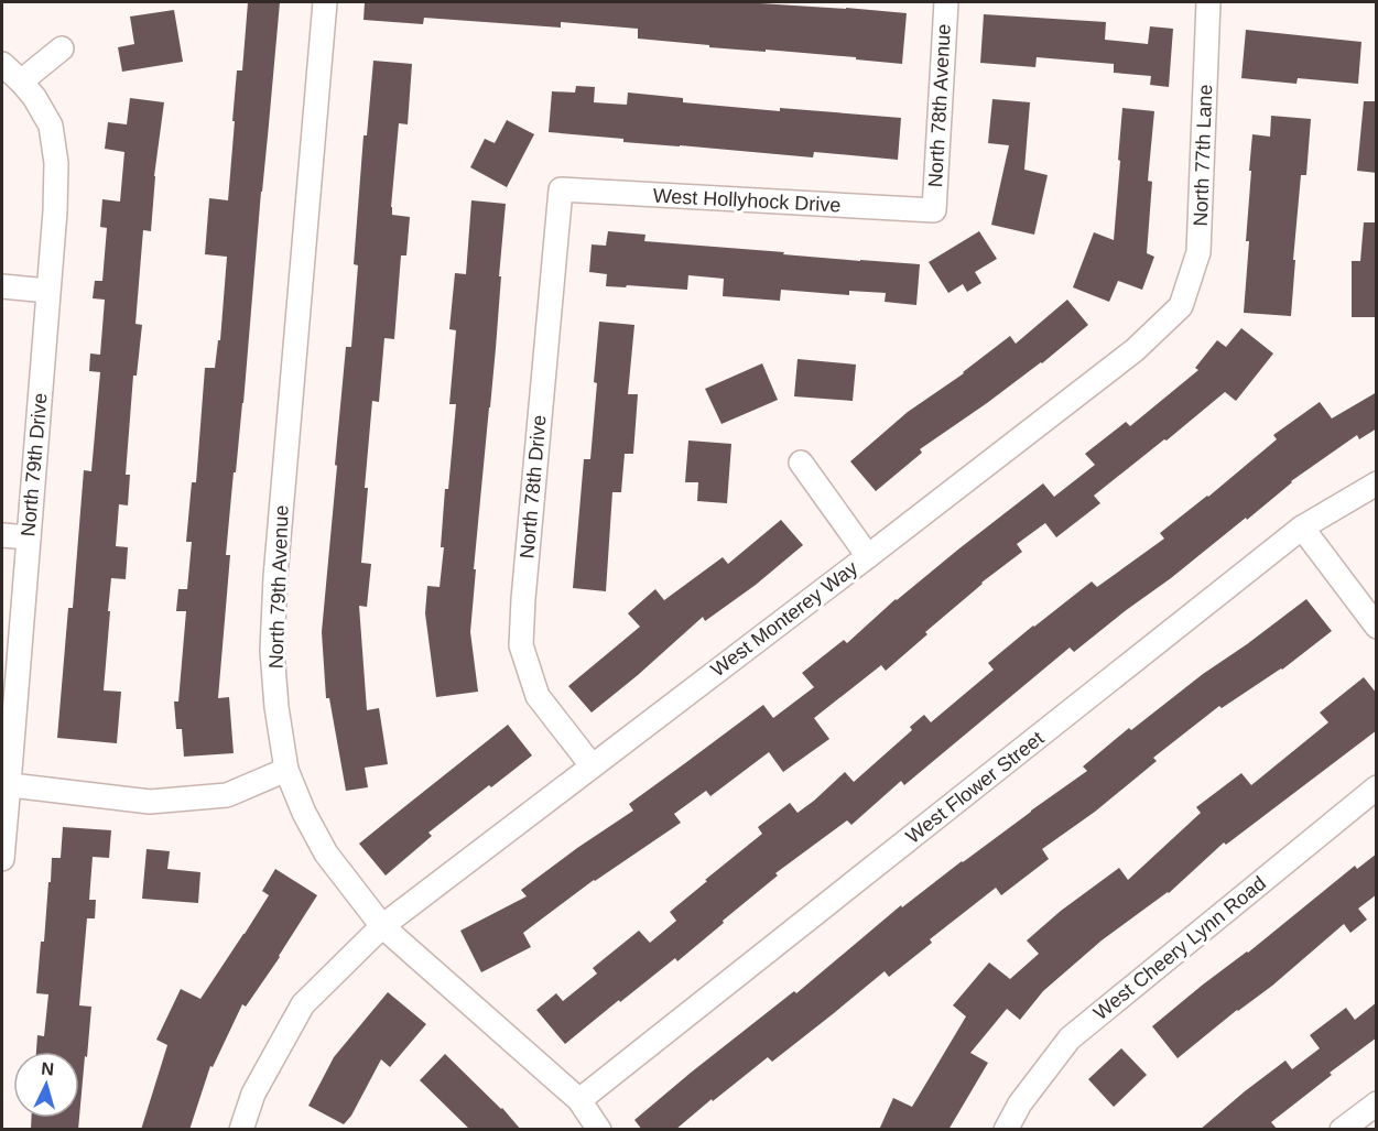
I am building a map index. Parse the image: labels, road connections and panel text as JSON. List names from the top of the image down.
{
  "streets": {
    "street": [
      "North 78th Avenue",
      "North 77th Lane",
      "West Hollyhock Drive",
      "North 79th Drive",
      "North 78th Drive",
      "North 79th Avenue",
      "West Monterey Way",
      "West Flower Street",
      "West Cheery Lynn Road"
    ]
  },
  "crossings": [
    ["North 78th Avenue", "West Hollyhock Drive"],
    ["North 77th Lane", "West Monterey Way"],
    ["West Hollyhock Drive", "North 78th Drive"],
    ["North 78th Drive", "West Monterey Way"],
    ["North 79th Avenue", "West Monterey Way"],
    ["North 79th Avenue", "West Flower Street"]
  ],
  "north": "top"
}
